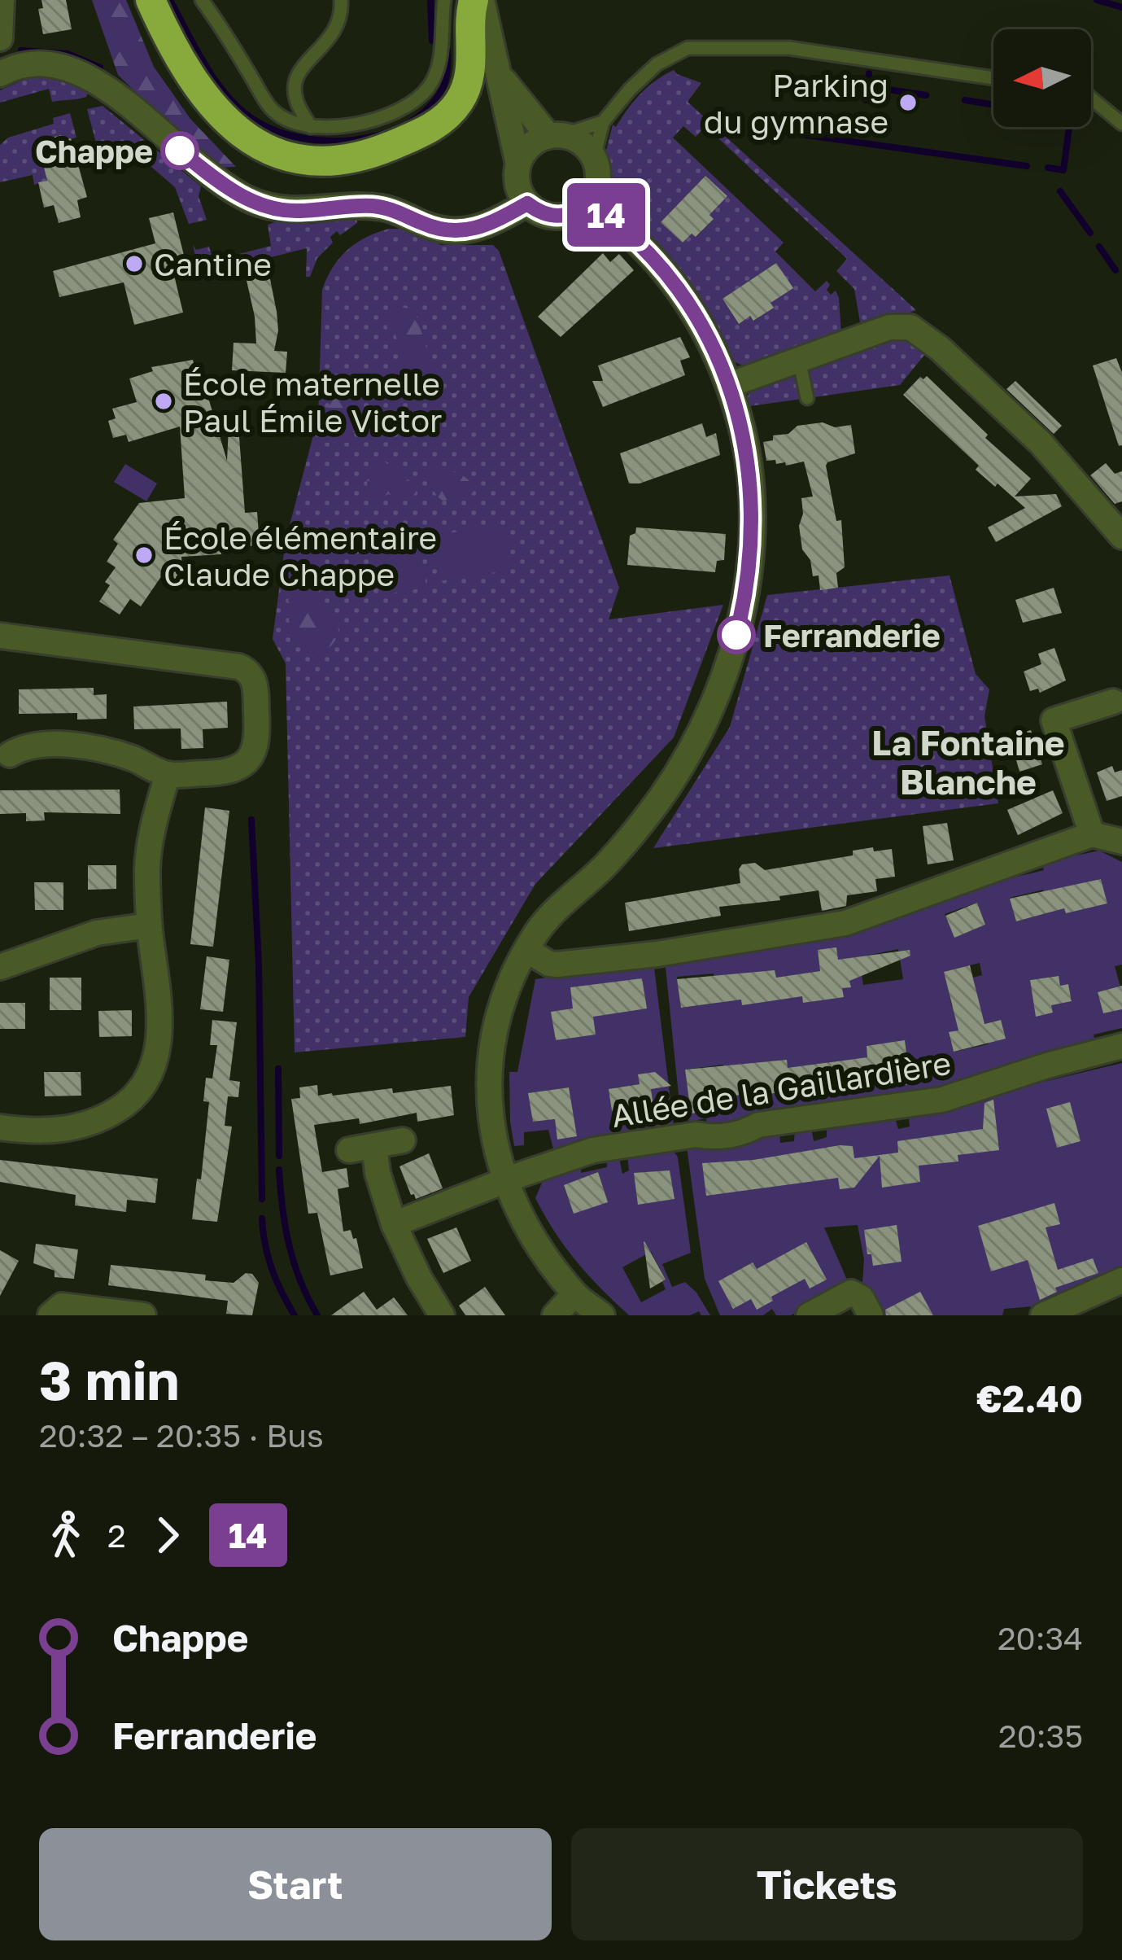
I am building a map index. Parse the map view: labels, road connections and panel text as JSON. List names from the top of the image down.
{
  "streets": {
    "street": ["Allée de la Gaillardière"]
  },
  "districts": ["La Fontaine Blanche"],
  "places": [
    "Parking du gymnase",
    "Chappe",
    "Cantine",
    "École maternelle Paul Émile Victor",
    "École élémentaire Claude Chappe",
    "Ferranderie"
  ],
  "lines": ["bus line 14"],
  "north": "left",
  "page": {
    "on_map": "14",
    "heading": ["3 min", "20:32 – 20:35 · Bus", "€2.40"],
    "legs": ["2", "14"],
    "list": [
      {
        "name": "Chappe",
        "value": "20:34"
      },
      {
        "name": "Ferranderie",
        "value": "20:35"
      }
    ],
    "buttons": ["Start", "Tickets"]
  }
}
